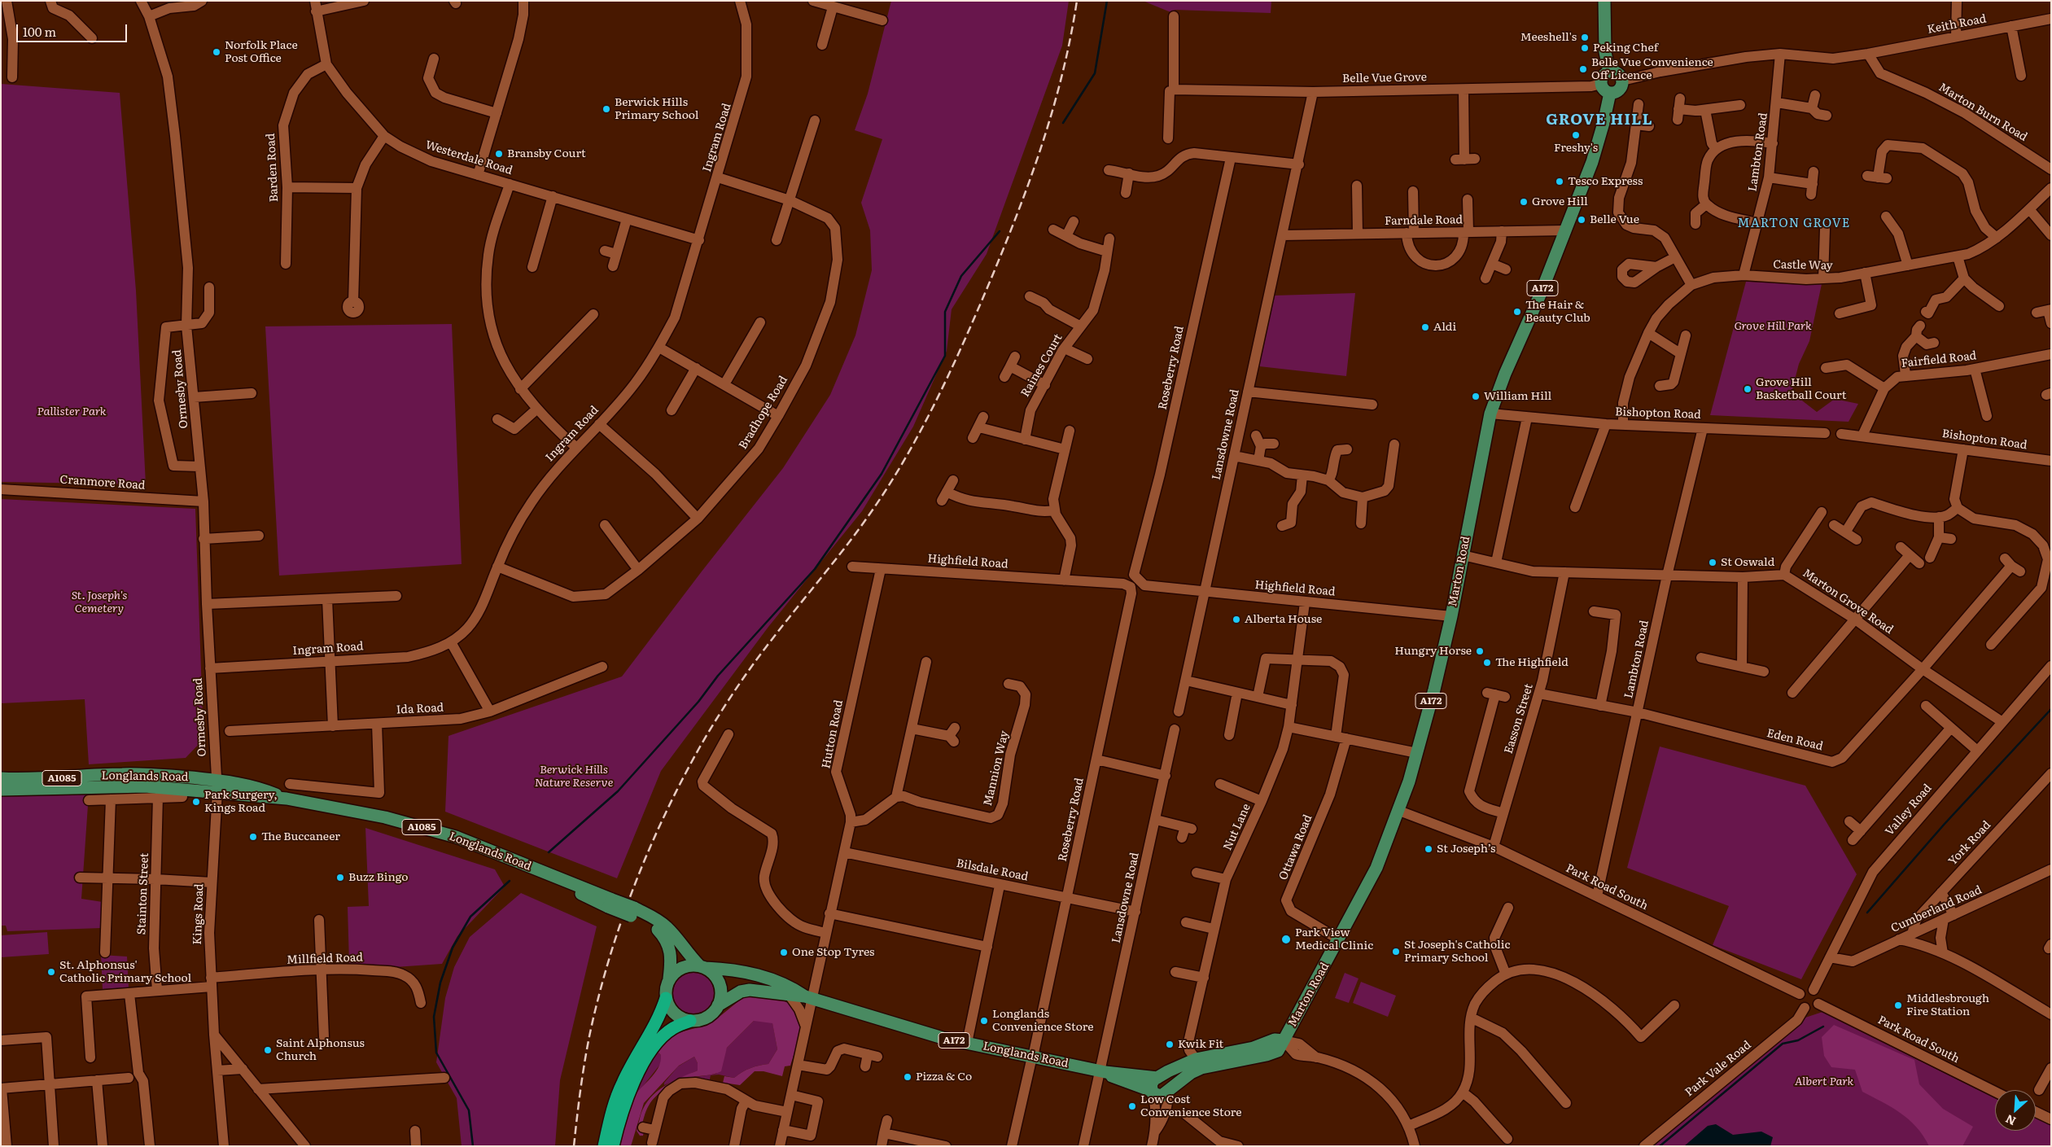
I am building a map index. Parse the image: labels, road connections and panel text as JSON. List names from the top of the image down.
{
  "streets": {
    "main road": [
      "A172",
      "Marton Road",
      "Longlands Road",
      "A1085"
    ],
    "street": [
      "Keith Road",
      "Belle Vue Grove",
      "Marton Burn Road",
      "Ingram Road",
      "Lambton Road",
      "Westerdale Road",
      "Barden Road",
      "Farndale Road",
      "Castle Way",
      "Fairfield Road",
      "Raines Court",
      "Roseberry Road",
      "Ormesby Road",
      "Bradhope Road",
      "Bishopton Road",
      "Lansdowne Road",
      "Cranmore Road",
      "Highfield Road",
      "Marton Grove Road",
      "Ida Road",
      "Easson Street",
      "Hutton Road",
      "Eden Road",
      "Mannion Way",
      "Valley Road",
      "Nut Lane",
      "York Road",
      "Ottawa Road",
      "Bilsdale Road",
      "Park Road South",
      "Stainton Street",
      "Cumberland Road",
      "Kings Road",
      "Millfield Road",
      "Park Vale Road"
    ]
  },
  "crossings": [
    ["Keith Road", "Marton Burn Road"],
    ["Belle Vue Grove", "Lansdowne Road"],
    ["Belle Vue Grove", "Marton Road"],
    ["Ingram Road", "Westerdale Road"],
    ["Ingram Road", "Ormesby Road"],
    ["Ingram Road", "Bradhope Road"],
    ["Lambton Road", "Castle Way"],
    ["Lambton Road", "Bishopton Road"],
    ["Lambton Road", "Marton Grove Road"],
    ["Lambton Road", "Eden Road"],
    ["Lambton Road", "Park Road South"],
    ["Westerdale Road", "Barden Road"],
    ["Farndale Road", "Lansdowne Road"],
    ["Farndale Road", "Marton Road"],
    ["Castle Way", "Bishopton Road"],
    ["Fairfield Road", "Bishopton Road"],
    ["Roseberry Road", "Highfield Road"],
    ["Roseberry Road", "Longlands Road"],
    ["Roseberry Road", "Bilsdale Road"],
    ["Ormesby Road", "Cranmore Road"],
    ["Ormesby Road", "Longlands Road"],
    ["Ormesby Road", "Kings Road"],
    ["Bishopton Road", "Marton Road"],
    ["Lansdowne Road", "Highfield Road"],
    ["Lansdowne Road", "Longlands Road"],
    ["Lansdowne Road", "Bilsdale Road"],
    ["Highfield Road", "Marton Road"],
    ["Highfield Road", "Hutton Road"],
    ["Highfield Road", "Nut Lane"],
    ["Marton Road", "Marton Grove Road"],
    ["Marton Road", "Longlands Road"],
    ["Marton Road", "Nut Lane"],
    ["Marton Road", "Ottawa Road"],
    ["Marton Road", "Park Road South"],
    ["Marton Grove Road", "Easson Street"],
    ["Marton Grove Road", "Eden Road"],
    ["Marton Grove Road", "Valley Road"],
    ["Easson Street", "Eden Road"],
    ["Easson Street", "Park Road South"],
    ["Hutton Road", "Longlands Road"],
    ["Hutton Road", "Bilsdale Road"],
    ["Longlands Road", "Kings Road"],
    ["Valley Road", "Park Road South"],
    ["Valley Road", "Cumberland Road"],
    ["Valley Road", "Park Vale Road"],
    ["Nut Lane", "Ottawa Road"],
    ["York Road", "Cumberland Road"],
    ["Park Road South", "Park Vale Road"],
    ["Stainton Street", "Millfield Road"],
    ["Kings Road", "Millfield Road"]
  ],
  "districts": ["GROVE HILL", "MARTON GROVE"],
  "parks": [
    "Grove Hill Park",
    "Pallister Park",
    "St. Joseph's Cemetery",
    "Berwick Hills Nature Reserve",
    "Albert Park"
  ],
  "places": [
    "Meeshell's",
    "Peking Chef",
    "Norfolk Place Post Office",
    "Belle Vue Convenience Off Licence",
    "Berwick Hills Primary School",
    "Freshy's",
    "Bransby Court",
    "Tesco Express",
    "Grove Hill",
    "Belle Vue",
    "The Hair & Beauty Club",
    "Aldi",
    "Grove Hill Basketball Court",
    "William Hill",
    "St Oswald",
    "Alberta House",
    "Hungry Horse",
    "The Highfield",
    "Park Surgery, Kings Road",
    "The Buccaneer",
    "St Joseph’s",
    "Buzz Bingo",
    "Park View Medical Clinic",
    "St Joseph's Catholic Primary School",
    "One Stop Tyres",
    "St. Alphonsus' Catholic Primary School",
    "Middlesbrough Fire Station",
    "Longlands Convenience Store",
    "Kwik Fit",
    "Saint Alphonsus Church",
    "Pizza & Co",
    "Low Cost Convenience Store"
  ],
  "scale_bar": "100 m",
  "north": "bottom left"
}
